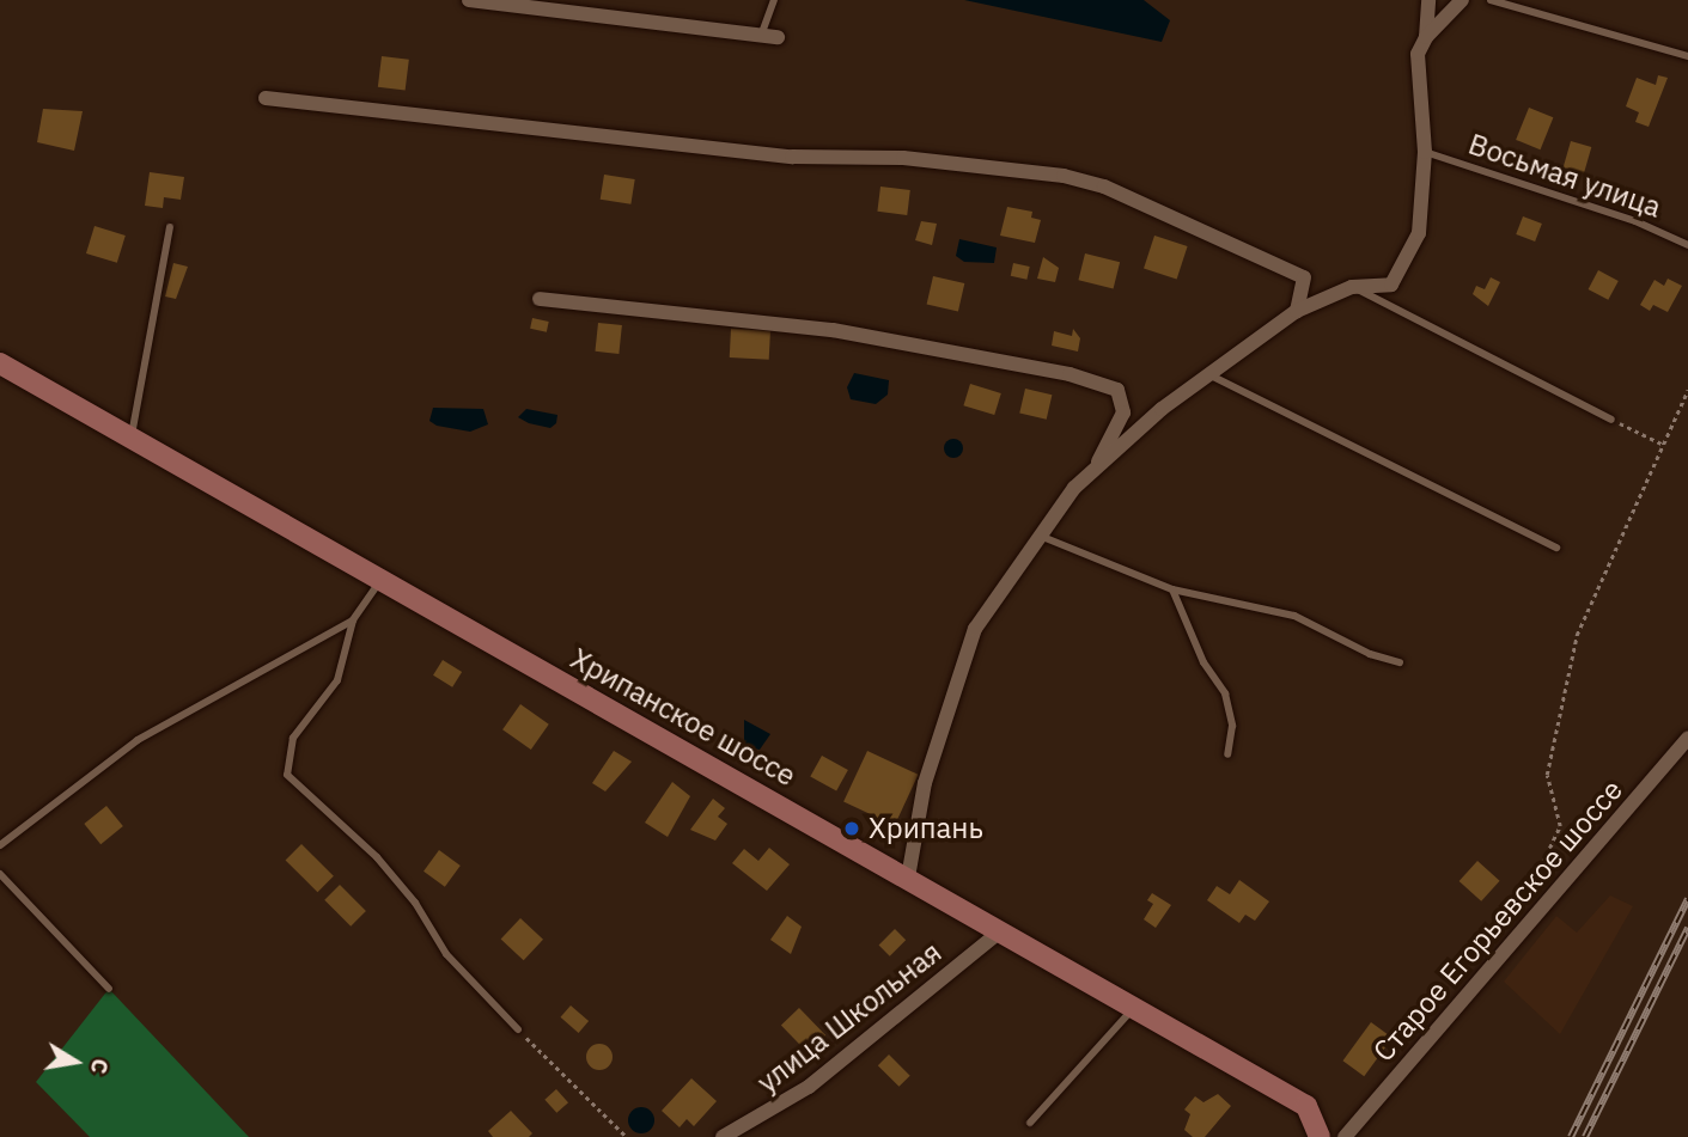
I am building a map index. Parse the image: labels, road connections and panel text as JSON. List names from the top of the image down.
{
  "streets": {
    "main road": ["Хрипанское шоссе"],
    "street": ["Старое Егорьевское шоссе", "улица Школьная"],
    "lane": ["Восьмая улица"]
  },
  "crossings": [
    ["Хрипанское шоссе", "улица Школьная"]
  ],
  "places": ["Хрипань"],
  "north": "right"
}
